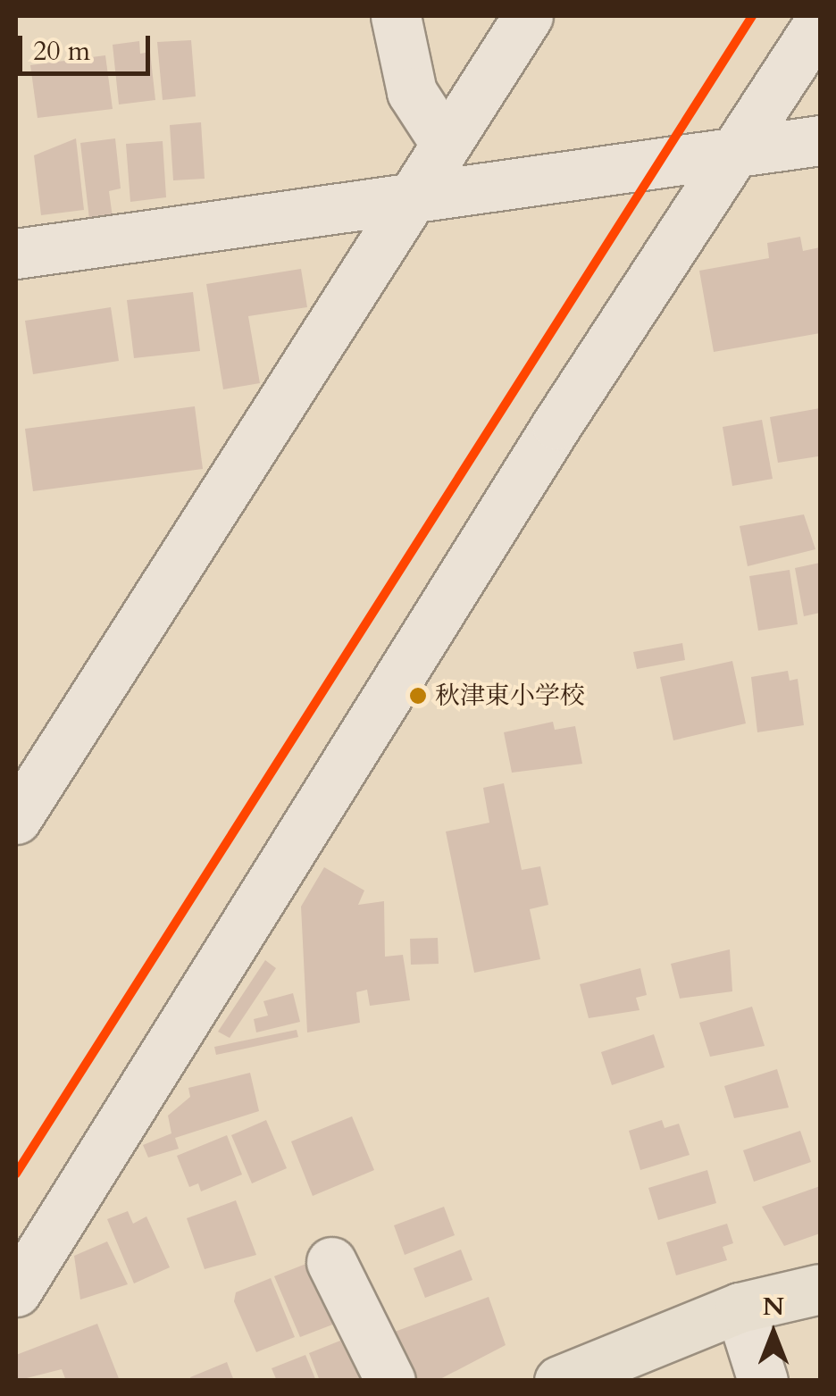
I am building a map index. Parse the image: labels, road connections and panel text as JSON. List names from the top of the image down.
{
  "places": ["秋津東小学校"],
  "scale_bar": "20 m",
  "north": "top"
}
